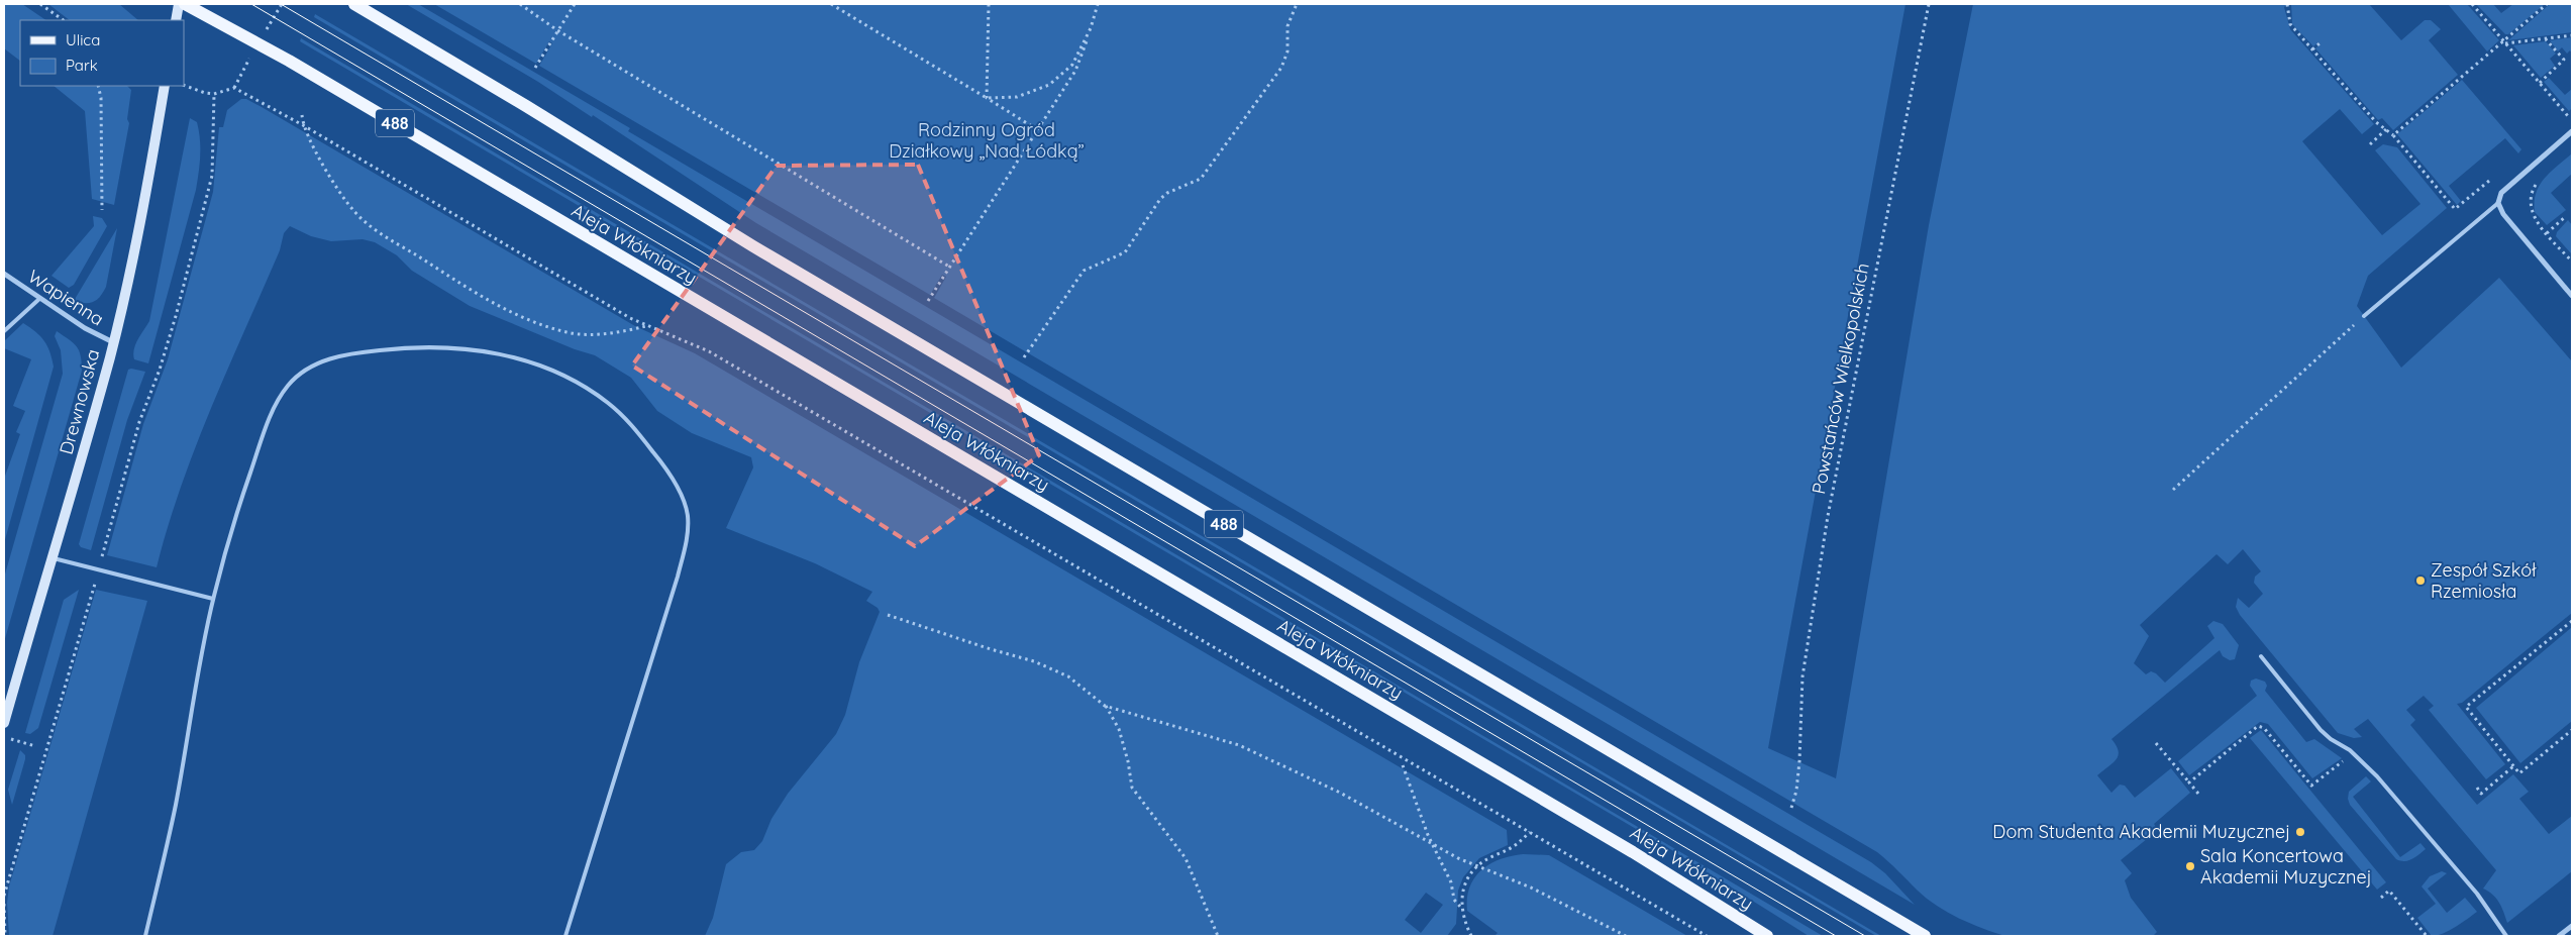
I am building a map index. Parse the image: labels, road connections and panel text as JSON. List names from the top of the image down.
{
  "streets": {
    "main road": ["488", "Aleja Włókniarzy", "Drewnowska"],
    "street": ["Wapienna"],
    "path": ["Powstańców Wielkopolskich"]
  },
  "crossings": [
    ["Wapienna", "Drewnowska"]
  ],
  "parks": ["Rodzinny Ogród Działkowy „Nad Łódką”"],
  "places": ["Zespół Szkół Rzemiosła", "Dom Studenta Akademii Muzycznej", "Sala Koncertowa Akademii Muzycznej"],
  "legend": ["Ulica", "Park"]
}
